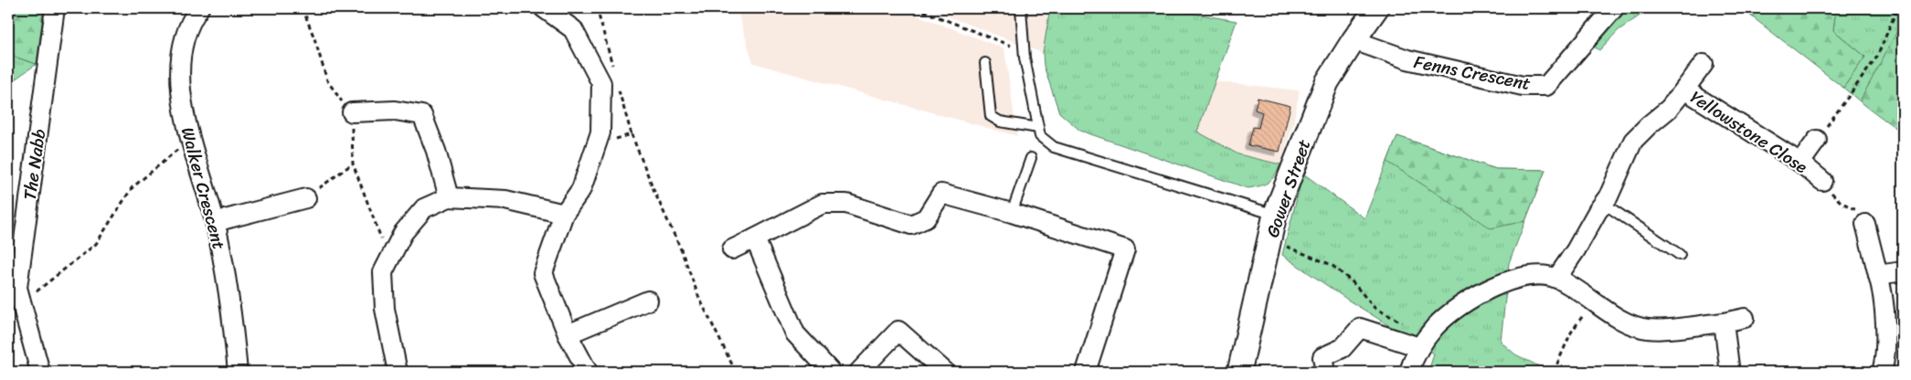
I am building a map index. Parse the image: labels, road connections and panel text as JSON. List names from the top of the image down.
{
  "streets": {
    "street": [
      "Fenns Crescent",
      "Yellowstone Close",
      "The Nabb",
      "Walker Crescent",
      "Gower Street"
    ]
  },
  "crossings": [
    ["Fenns Crescent", "Gower Street"]
  ]
}
